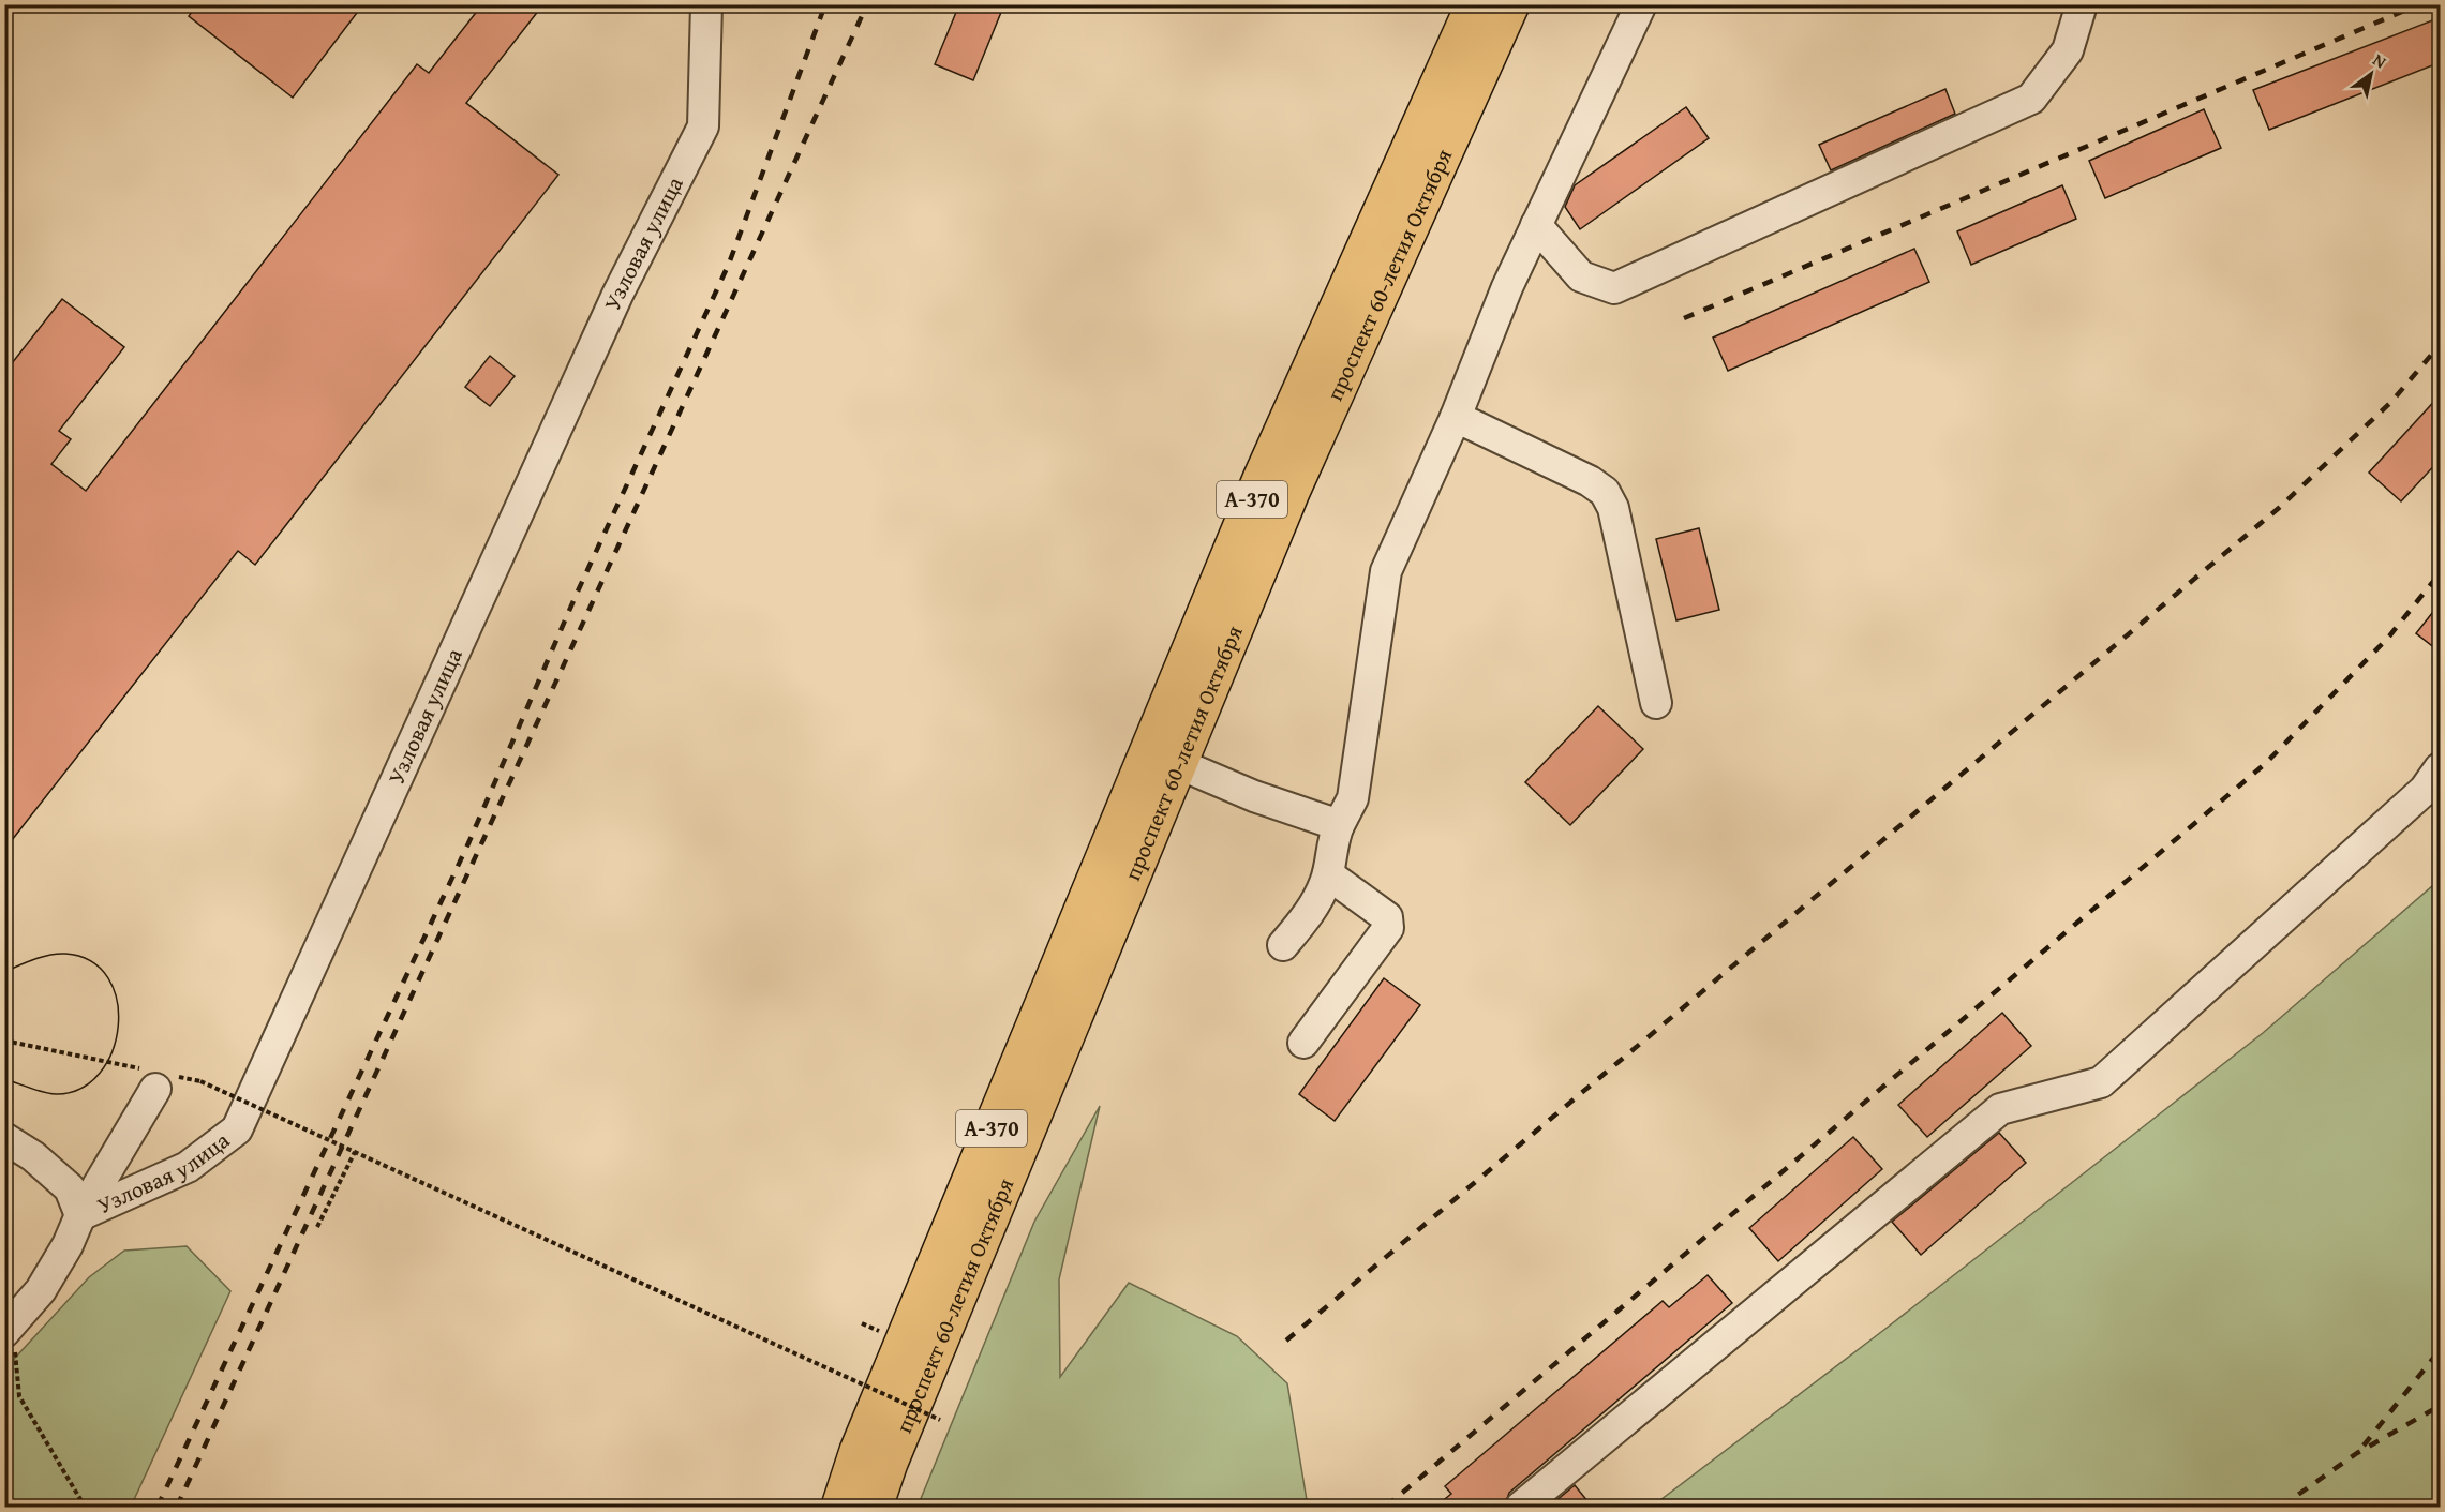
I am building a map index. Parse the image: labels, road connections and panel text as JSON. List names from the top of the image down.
{
  "streets": {
    "highway": ["проспект 60-летия Октября", "А-370"],
    "street": ["Узловая улица"]
  },
  "north": "top right"
}
